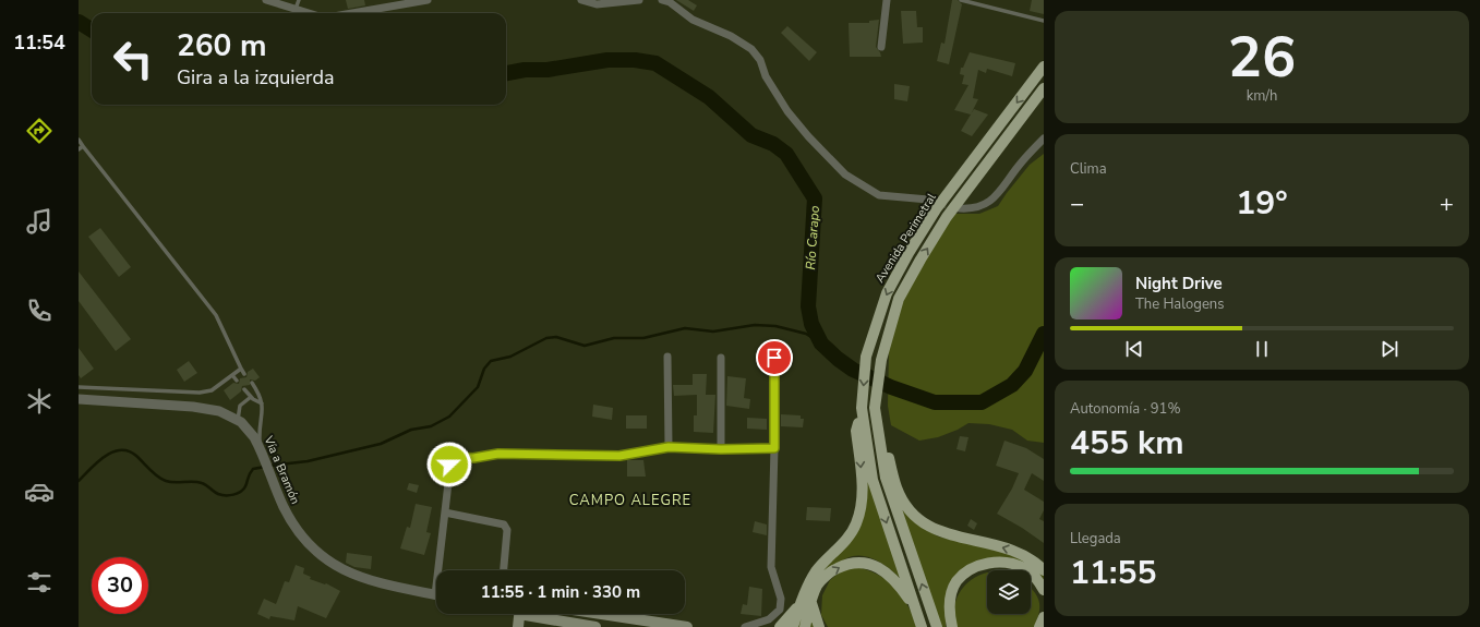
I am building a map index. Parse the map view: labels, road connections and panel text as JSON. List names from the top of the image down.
{
  "streets": {
    "main road": ["Avenida Perimetral"],
    "street": ["Vía a Bramón"]
  },
  "districts": ["CAMPO ALEGRE"],
  "water": ["Río Carapo"],
  "page": {
    "tabs": "11:54",
    "tile": [
      ["26", "km/h"],
      "Clima",
      ["Autonomía · 91%", "455 km"],
      ["Llegada", "11:55"]
    ],
    "turn": ["260 m", "Gira a la izquierda"],
    "heat": ["−", "19°", "+"],
    "song": ["Night Drive", "The Halogens"],
    "limit": "30",
    "trip": "11:55 · 1 min · 330 m"
  }
}
